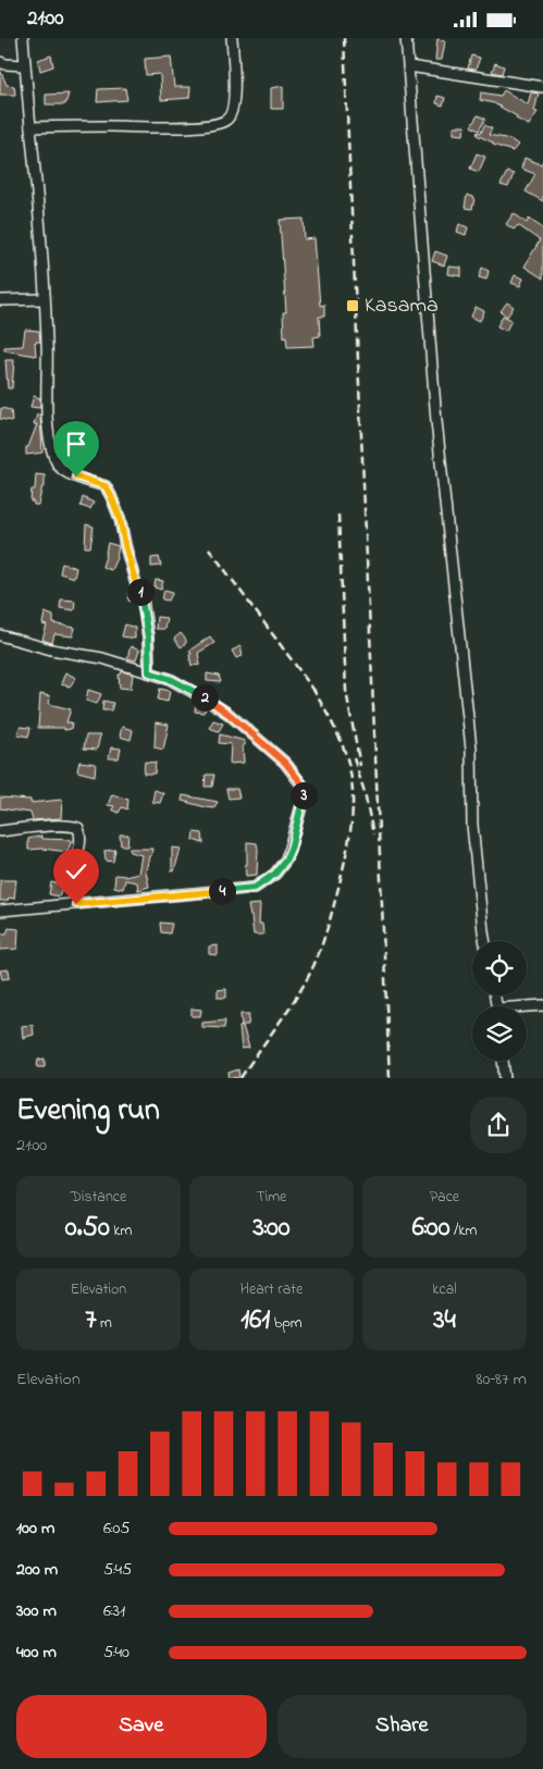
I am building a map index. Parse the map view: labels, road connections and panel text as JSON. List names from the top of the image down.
{
  "places": {
    "transit": ["Kasama"]
  },
  "page": {
    "status": "21:00",
    "pins": [
      "1",
      "2",
      "3",
      "4"
    ],
    "heading": ["Evening run", "21:00"],
    "stats": [
      ["Distance", "0.50 km"],
      ["Time", "3:00"],
      ["Pace", "6:00 /km"],
      ["Elevation", "7 m"],
      ["Heart rate", "161 bpm"],
      ["kcal", "34"]
    ],
    "chart": ["Elevation", "80–87 m"],
    "list": [
      {
        "name": "100 m",
        "note": "6:05"
      },
      {
        "name": "200 m",
        "note": "5:45"
      },
      {
        "name": "300 m",
        "note": "6:31"
      },
      {
        "name": "400 m",
        "note": "5:40"
      }
    ],
    "buttons": ["Save", "Share"]
  }
}
